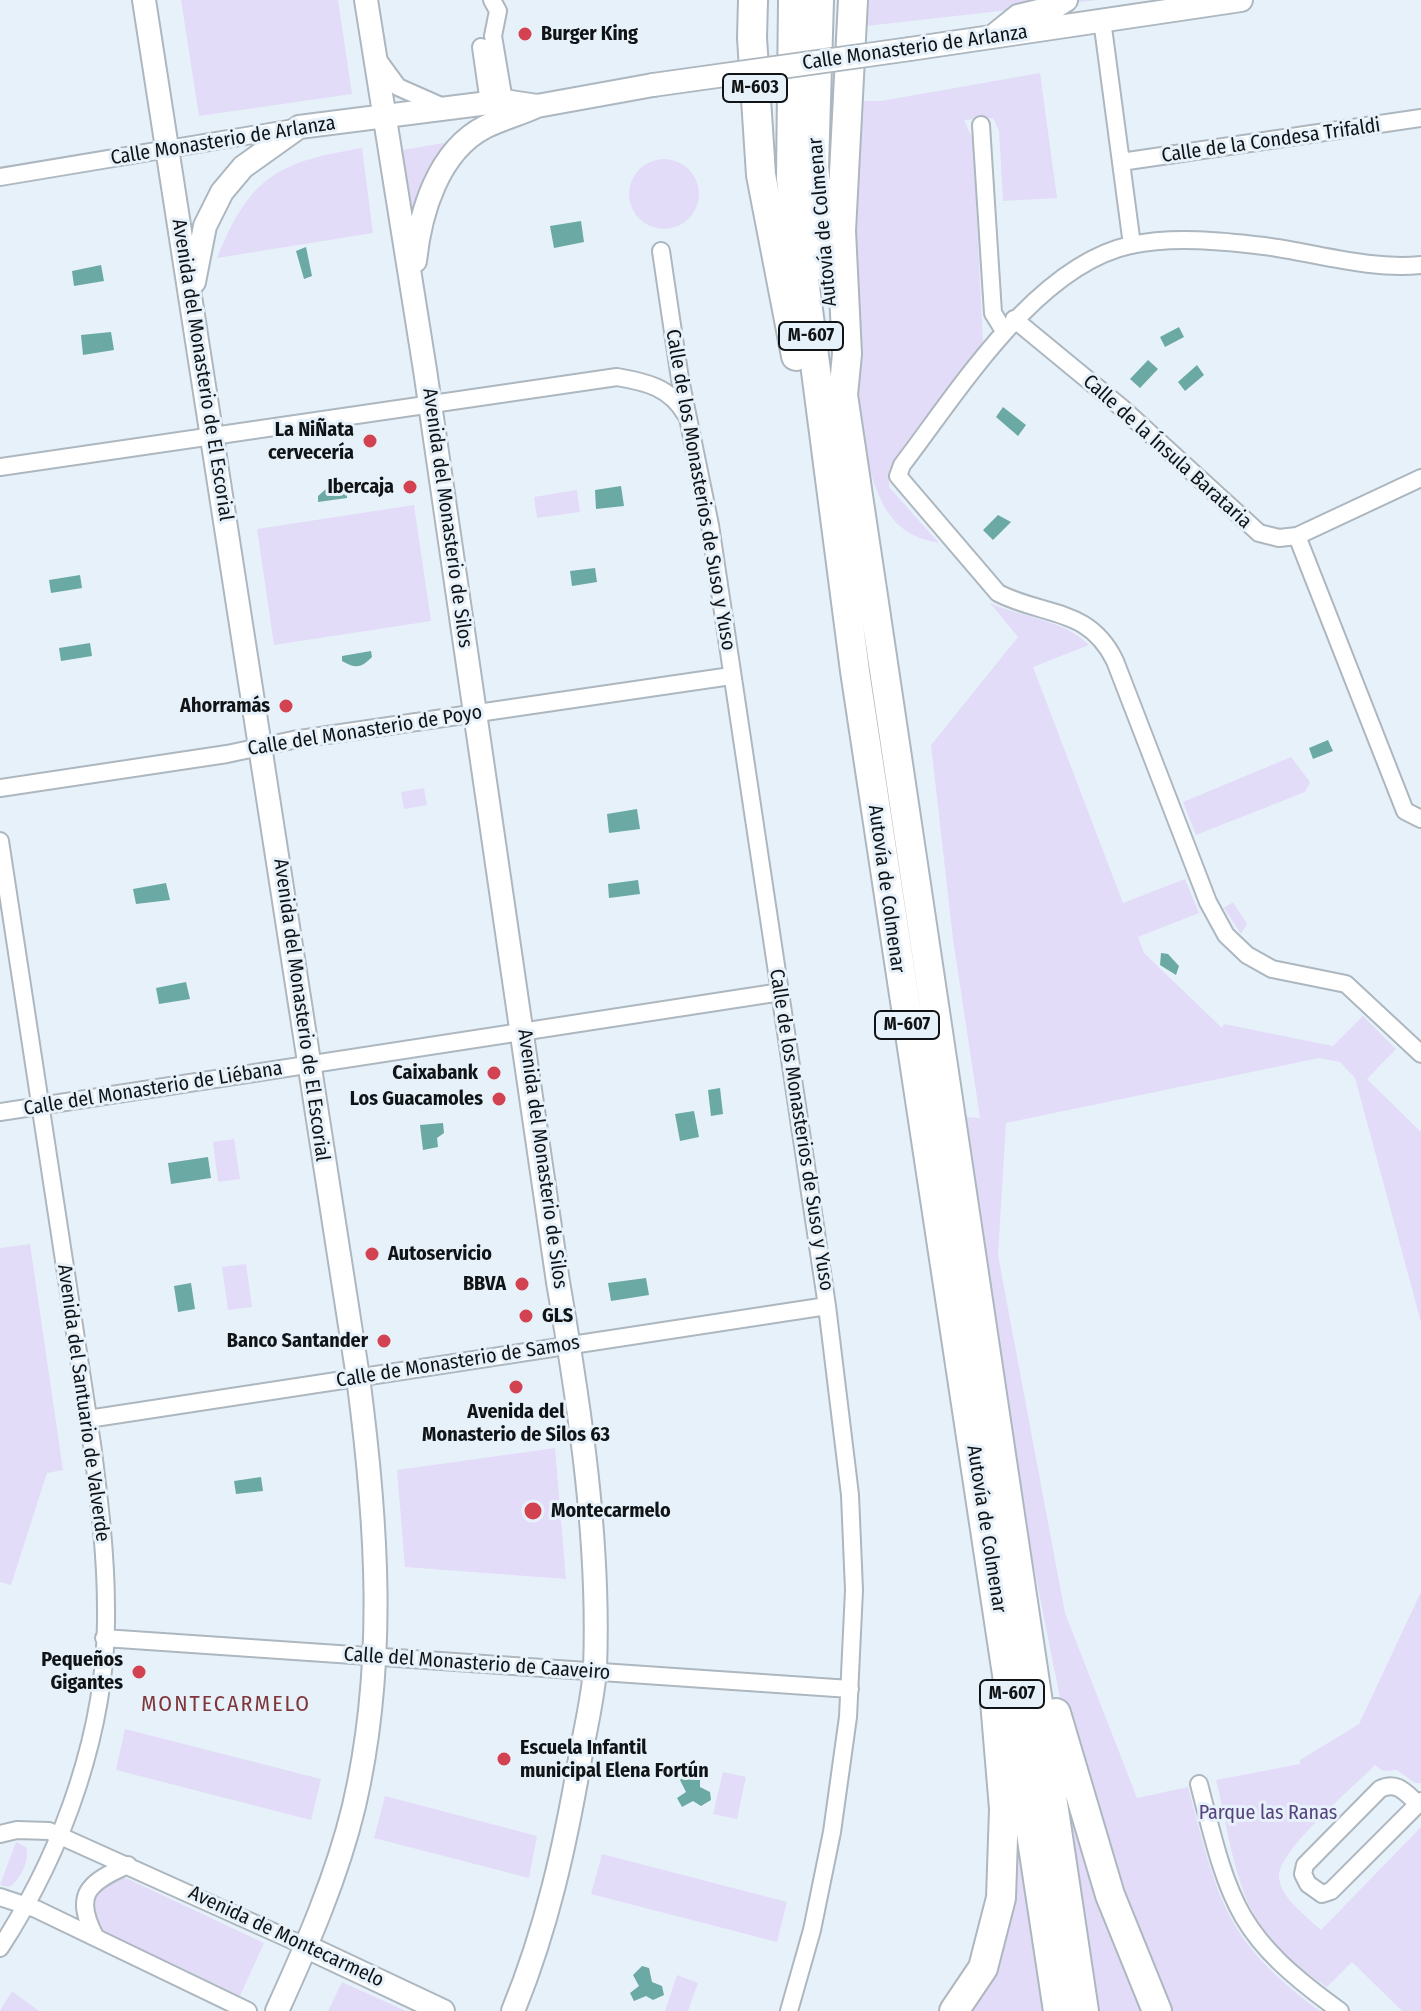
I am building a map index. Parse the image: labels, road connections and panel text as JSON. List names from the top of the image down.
{
  "streets": {
    "highway": ["M-603", "Autovía de Colmenar", "M-607"],
    "street": [
      "Calle Monasterio de Arlanza",
      "Calle de la Condesa Trifaldi",
      "Avenida del Monasterio de El Escorial",
      "Calle de la Ínsula Barataria",
      "Calle de los Monasterios de Suso y Yuso",
      "Avenida del Monasterio de Silos",
      "Calle del Monasterio de Poyo",
      "Calle del Monasterio de Liébana",
      "Calle de Monasterio de Samos",
      "Avenida del Santuario de Valverde",
      "Calle del Monasterio de Caaveiro",
      "Avenida de Montecarmelo"
    ]
  },
  "crossings": [
    ["Calle Monasterio de Arlanza", "Avenida del Monasterio de El Escorial"],
    ["Calle Monasterio de Arlanza", "Avenida del Monasterio de Silos"],
    ["M-603", "Autovía de Colmenar"],
    ["Avenida del Monasterio de El Escorial", "Calle del Monasterio de Poyo"],
    ["Avenida del Monasterio de El Escorial", "Calle del Monasterio de Liébana"],
    ["Avenida del Monasterio de El Escorial", "Calle de Monasterio de Samos"],
    ["Avenida del Monasterio de El Escorial", "Calle del Monasterio de Caaveiro"],
    ["Avenida del Monasterio de El Escorial", "Avenida de Montecarmelo"],
    ["Calle de los Monasterios de Suso y Yuso", "Calle del Monasterio de Poyo"],
    ["Calle de los Monasterios de Suso y Yuso", "Calle del Monasterio de Liébana"],
    ["Calle de los Monasterios de Suso y Yuso", "Calle de Monasterio de Samos"],
    ["Calle de los Monasterios de Suso y Yuso", "Calle del Monasterio de Caaveiro"],
    ["Avenida del Monasterio de Silos", "Calle del Monasterio de Poyo"],
    ["Avenida del Monasterio de Silos", "Calle del Monasterio de Liébana"],
    ["Avenida del Monasterio de Silos", "Calle de Monasterio de Samos"],
    ["Avenida del Monasterio de Silos", "Calle del Monasterio de Caaveiro"],
    ["Calle del Monasterio de Liébana", "Avenida del Santuario de Valverde"],
    ["Calle de Monasterio de Samos", "Avenida del Santuario de Valverde"],
    ["Avenida del Santuario de Valverde", "Calle del Monasterio de Caaveiro"],
    ["Avenida del Santuario de Valverde", "Avenida de Montecarmelo"]
  ],
  "districts": ["MONTECARMELO"],
  "parks": ["Parque las Ranas"],
  "places": [
    "Burger King",
    "La NiÑata cervecería",
    "Ibercaja",
    "Ahorramás",
    "Caixabank",
    "Los Guacamoles",
    "Autoservicio",
    "BBVA",
    "GLS",
    "Banco Santander",
    "Avenida del Monasterio de Silos 63",
    "Montecarmelo",
    "Pequeños Gigantes",
    "Escuela Infantil municipal Elena Fortún"
  ]
}
